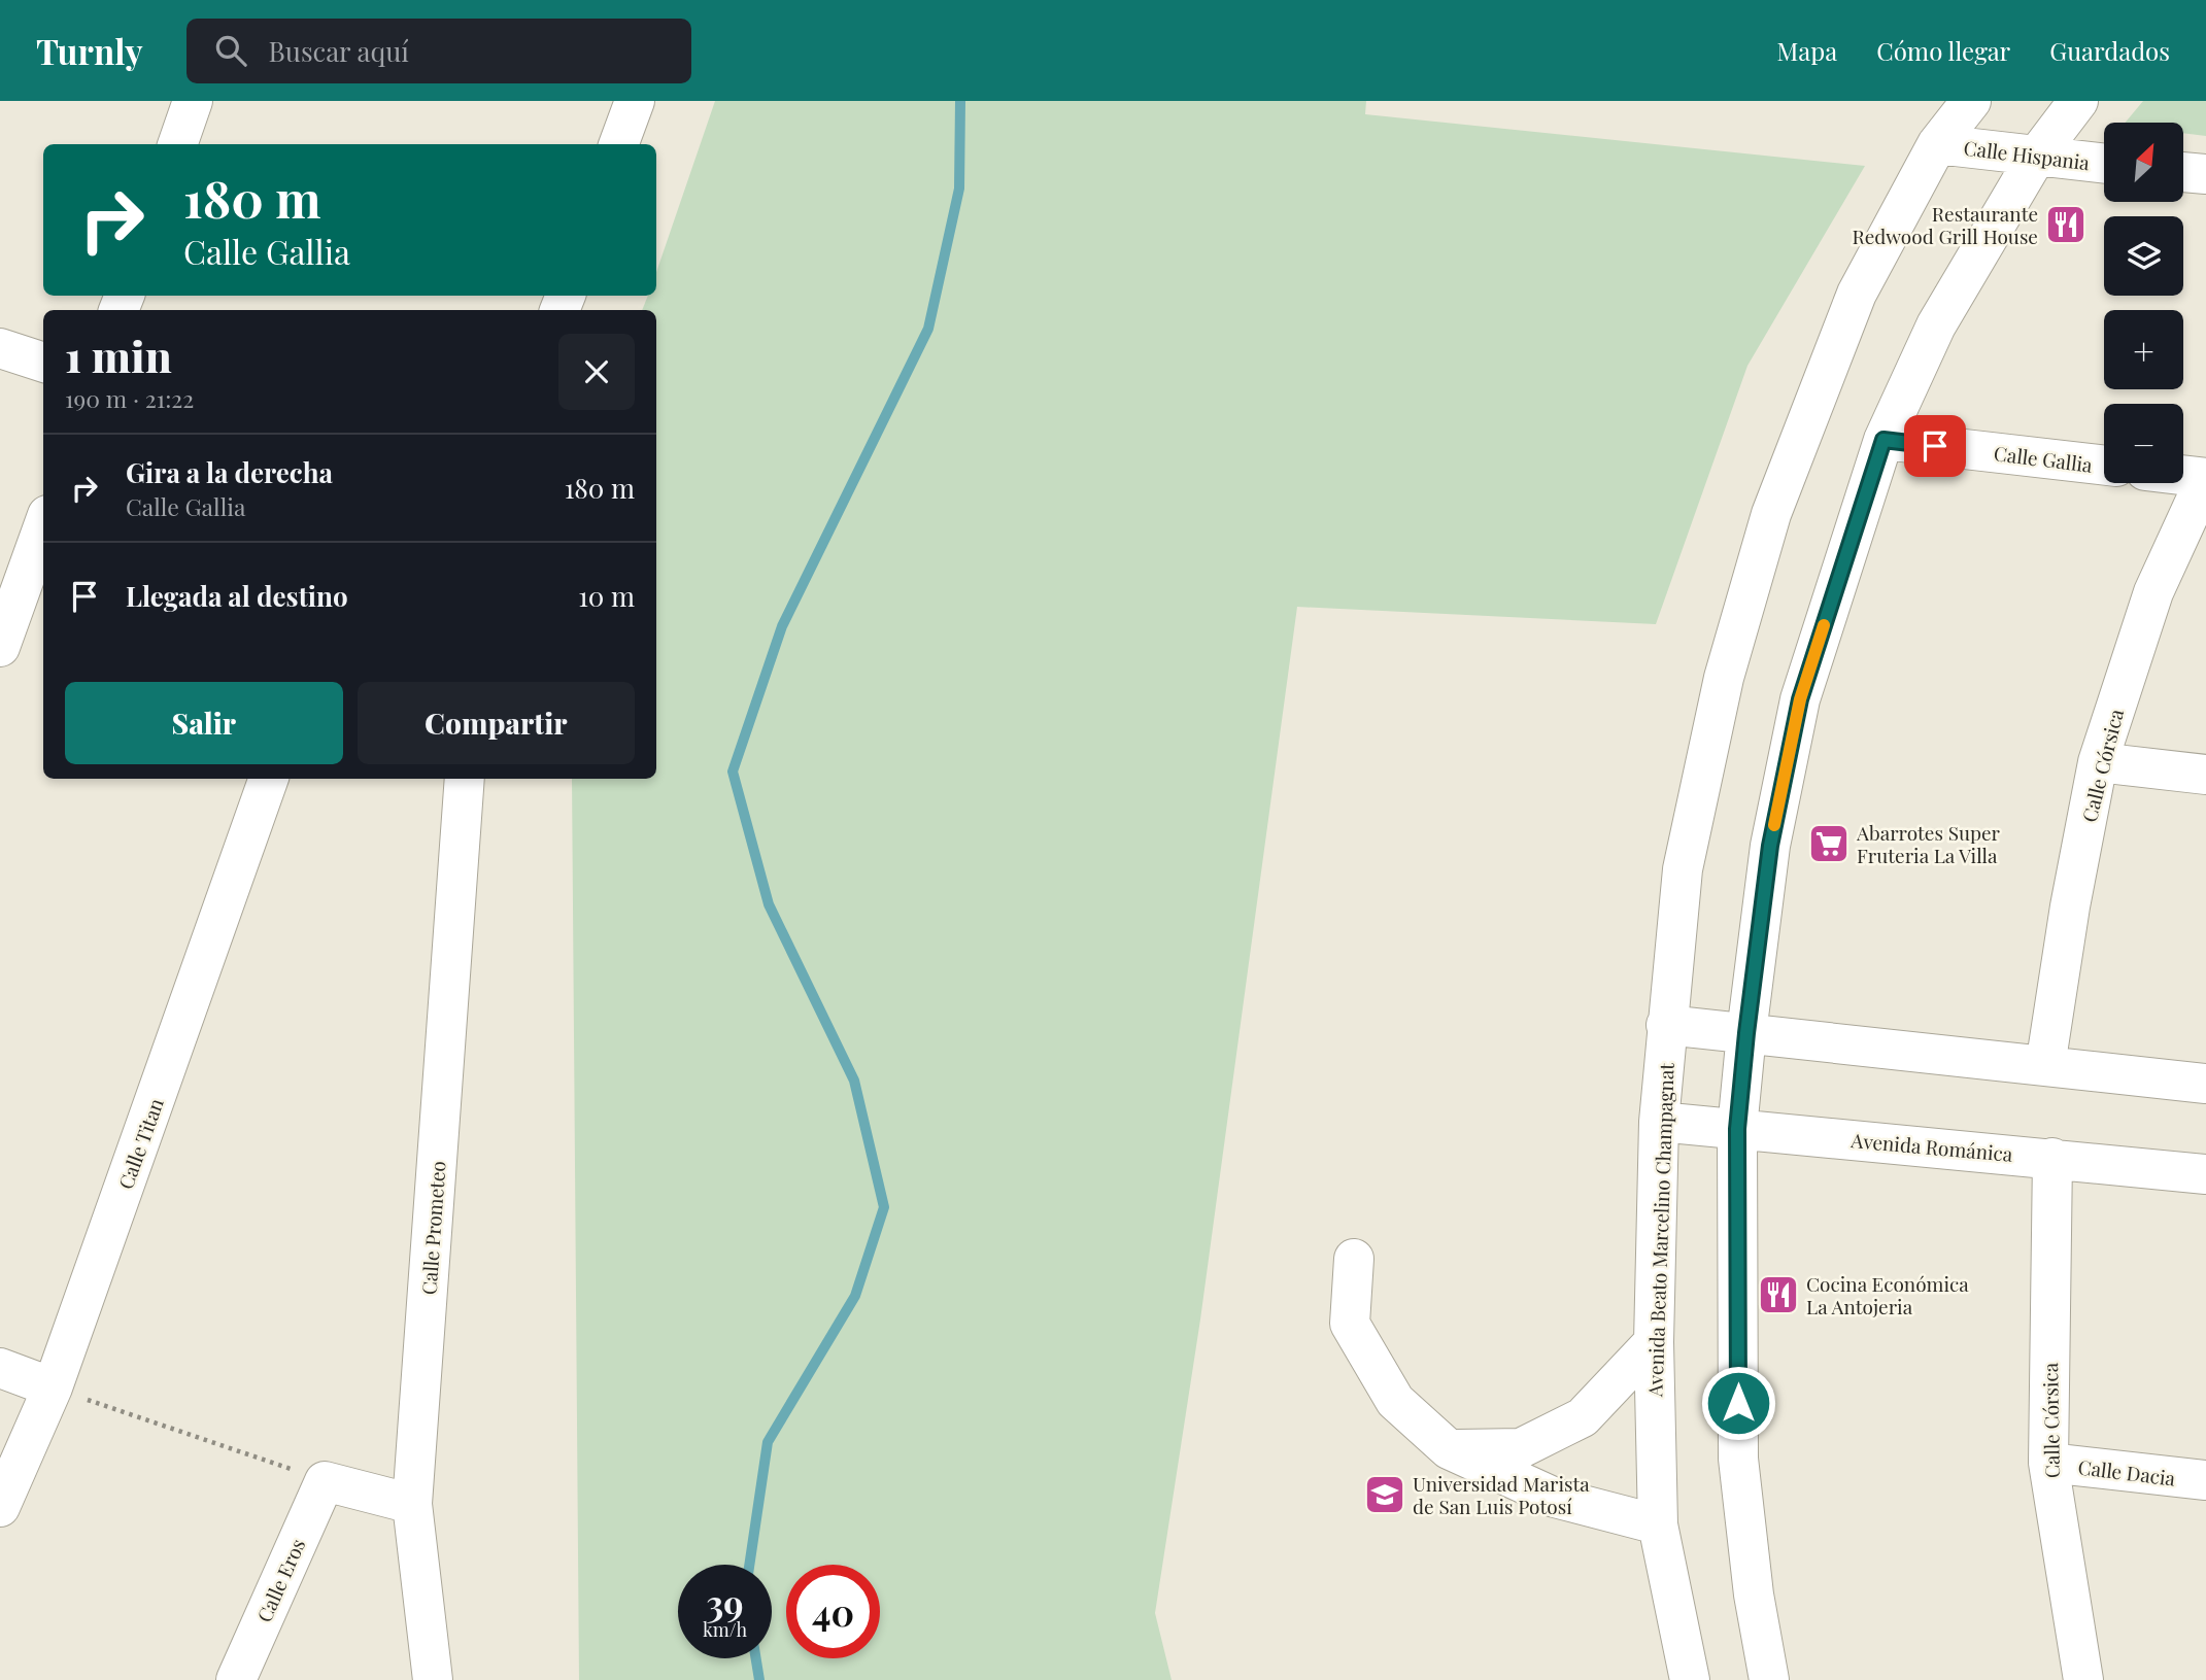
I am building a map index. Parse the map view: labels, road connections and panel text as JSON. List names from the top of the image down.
{
  "streets": {
    "street": [
      "Calle Hispania",
      "Calle Gallia",
      "Calle Córsica",
      "Calle Titan",
      "Avenida Románica",
      "Calle Prometeo",
      "Avenida Beato Marcelino Champagnat",
      "Calle Dacia",
      "Calle Eros"
    ]
  },
  "crossings": [
    ["Calle Hispania", "Avenida Beato Marcelino Champagnat"],
    ["Calle Córsica", "Avenida Románica"],
    ["Calle Córsica", "Calle Dacia"],
    ["Avenida Románica", "Avenida Beato Marcelino Champagnat"]
  ],
  "places": {
    "restaurant": ["Restaurante Redwood Grill House", "Cocina Económica La Antojeria"],
    "supermarket": ["Abarrotes Super Fruteria La Villa"],
    "school or university": ["Universidad Marista de San Luis Potosí"]
  },
  "north": "top right",
  "page": {
    "header": "Turnly",
    "search": "Buscar aquí",
    "nav": ["Mapa", "Cómo llegar", "Guardados"],
    "map_buttons": ["+", "−"],
    "turn": ["180 m", "Calle Gallia"],
    "heading": ["1 min", "190 m · 21:22"],
    "list": [
      {
        "name": "Gira a la derecha",
        "note": "Calle Gallia",
        "value": "180 m"
      },
      {
        "name": "Llegada al destino",
        "value": "10 m"
      }
    ],
    "buttons": ["Salir", "Compartir"],
    "speed": "39 km/h",
    "limit": "40"
  }
}
